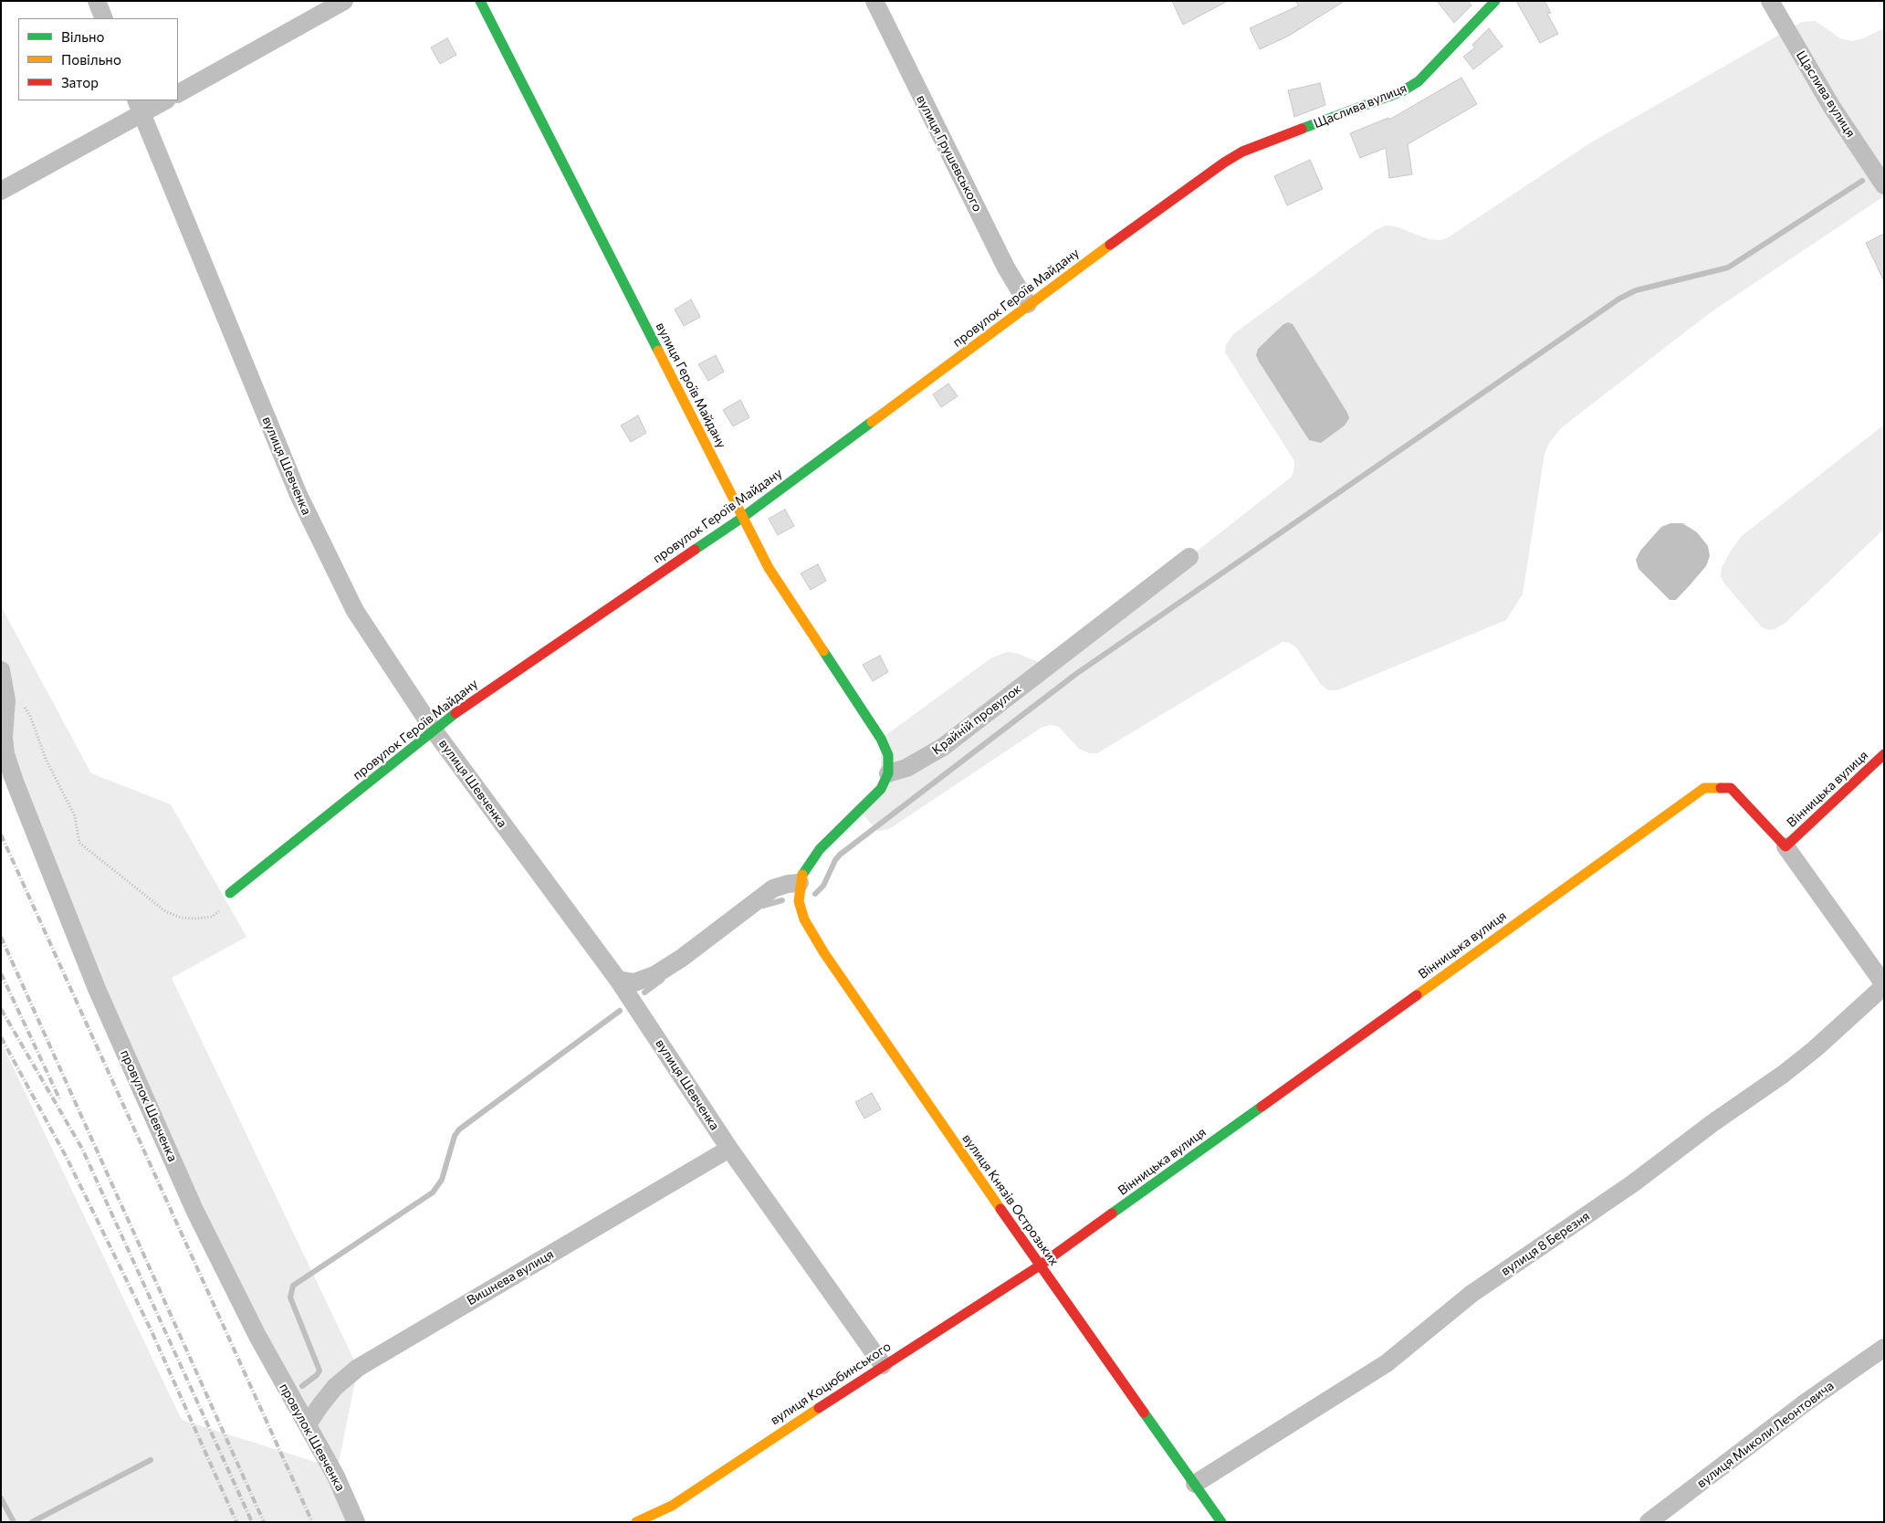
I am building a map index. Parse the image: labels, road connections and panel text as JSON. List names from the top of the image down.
{
  "streets": {
    "street": [
      "Щаслива вулиця",
      "вулиця Грушевського",
      "провулок Героїв Майдану",
      "вулиця Героїв Майдану",
      "вулиця Шевченка",
      "Крайній провулок",
      "Вінницька вулиця",
      "провулок Шевченка",
      "вулиця Князів Острозьких",
      "вулиця 8 Березня",
      "Вишнева вулиця",
      "вулиця Коцюбинського",
      "вулиця Миколи Леонтовича"
    ]
  },
  "crossings": [
    ["Щаслива вулиця", "провулок Героїв Майдану"],
    ["вулиця Грушевського", "провулок Героїв Майдану"],
    ["провулок Героїв Майдану", "вулиця Героїв Майдану"],
    ["провулок Героїв Майдану", "вулиця Шевченка"],
    ["вулиця Героїв Майдану", "Крайній провулок"],
    ["вулиця Шевченка", "Вишнева вулиця"],
    ["вулиця Шевченка", "вулиця Коцюбинського"],
    ["Вінницька вулиця", "вулиця Князів Острозьких"],
    ["Вінницька вулиця", "вулиця Коцюбинського"],
    ["провулок Шевченка", "Вишнева вулиця"],
    ["вулиця Князів Острозьких", "вулиця 8 Березня"],
    ["вулиця Князів Острозьких", "вулиця Коцюбинського"]
  ],
  "legend": ["Вільно", "Повільно", "Затор"]
}
